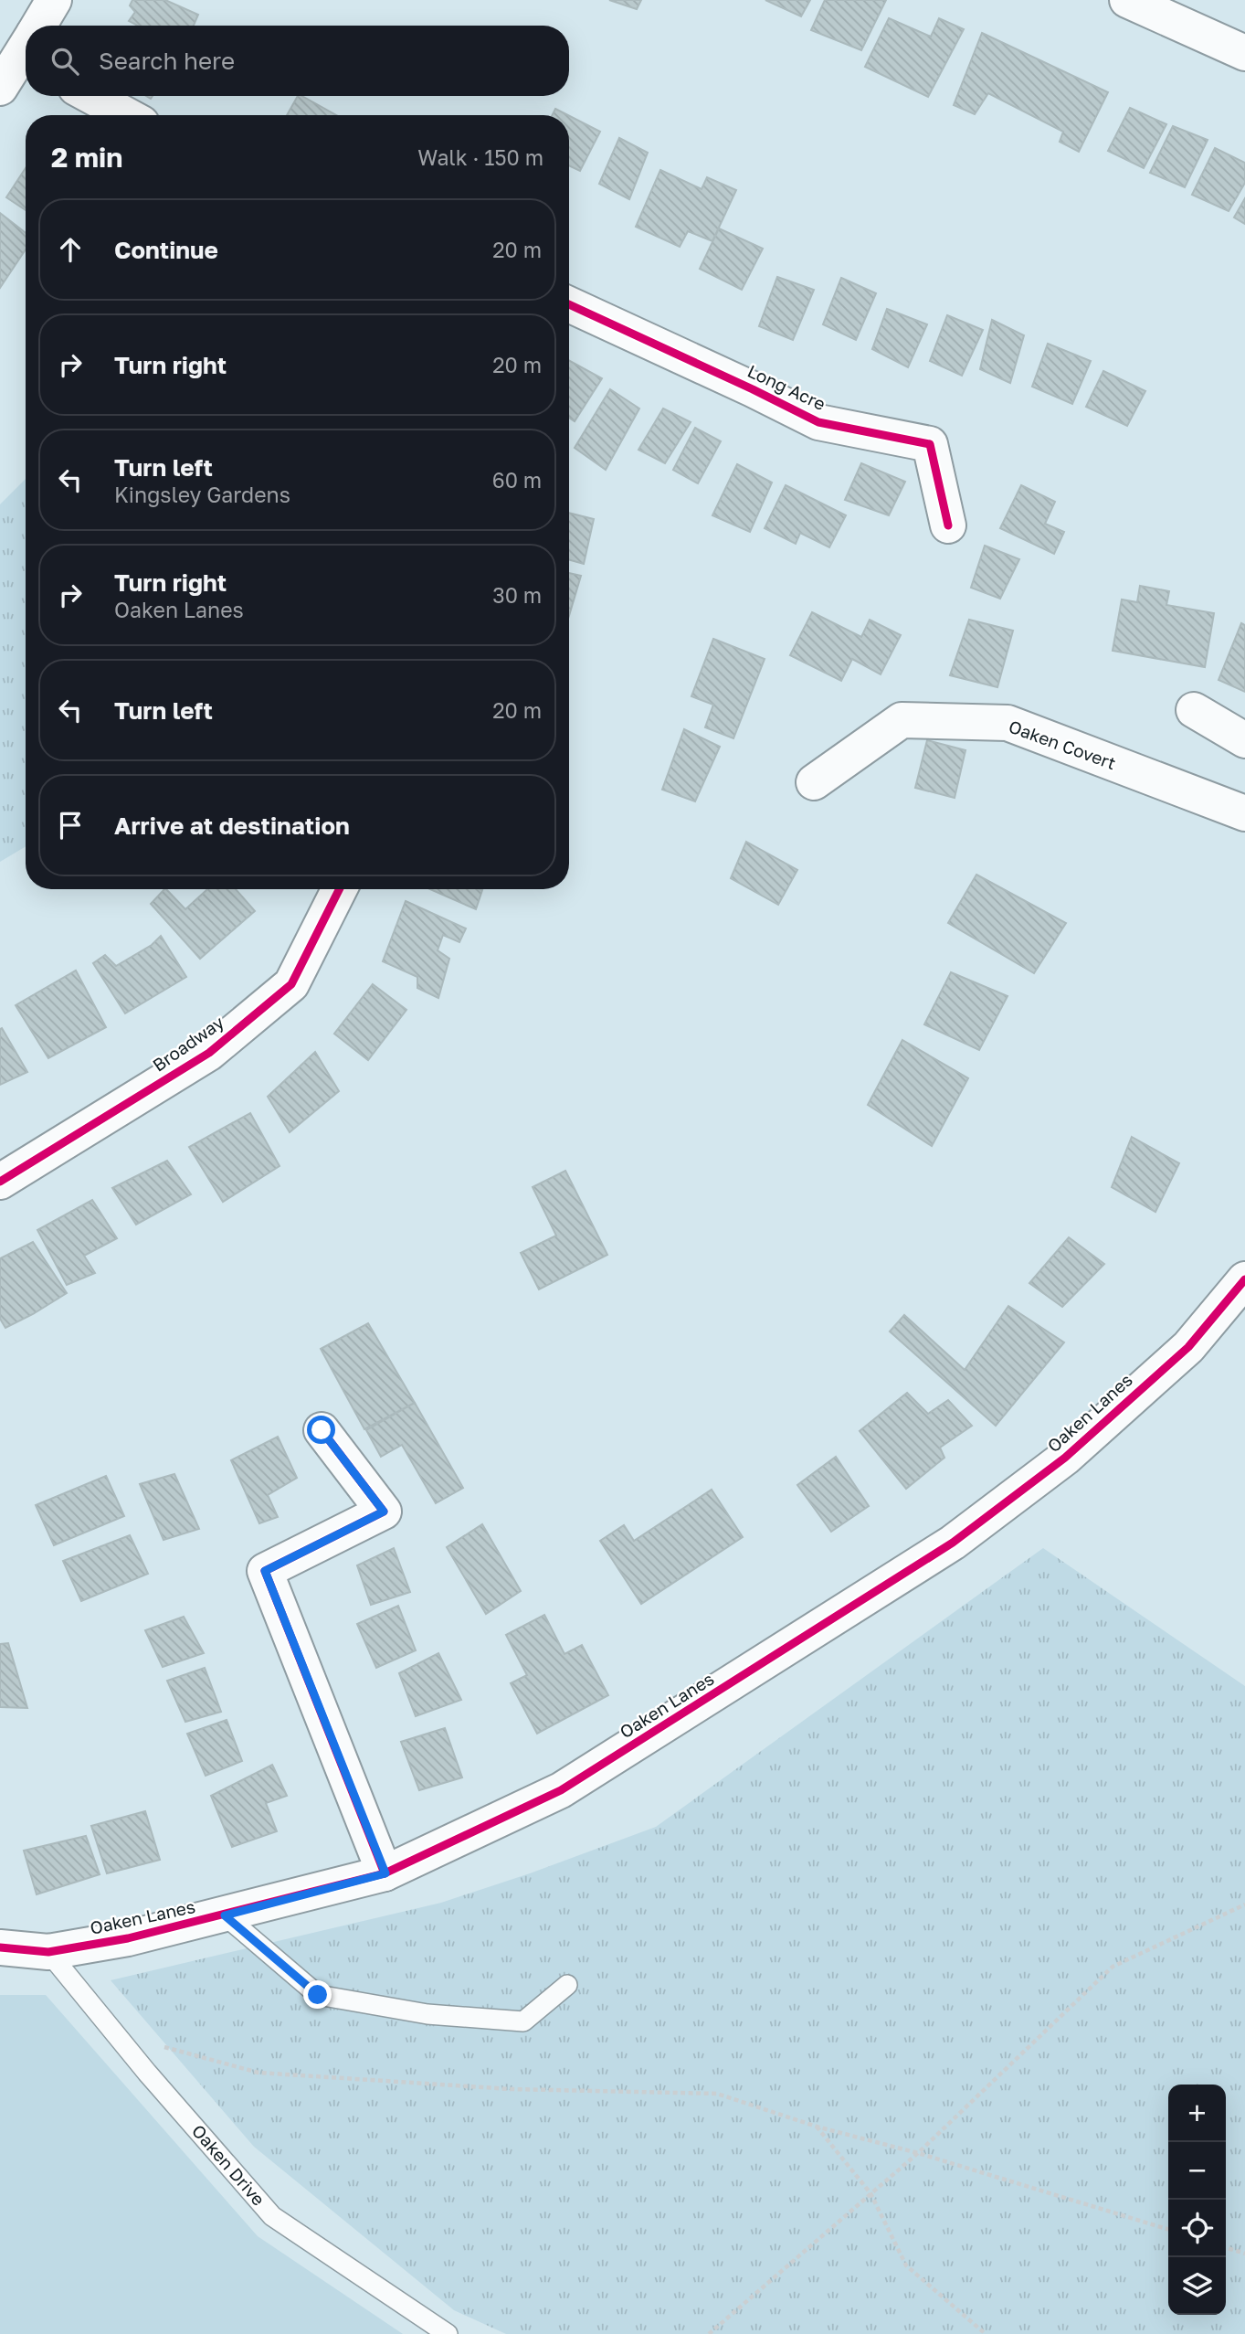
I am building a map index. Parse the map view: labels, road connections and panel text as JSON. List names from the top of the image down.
{
  "streets": {
    "street": [
      "Long Acre",
      "Oaken Covert",
      "Broadway",
      "Oaken Lanes"
    ],
    "lane": ["Oaken Drive"]
  },
  "crossings": [
    ["Oaken Lanes", "Oaken Drive"]
  ],
  "page": {
    "search": "Search here",
    "heading": ["2 min", "Walk · 150 m"],
    "list": [
      ["Continue", "20 m"],
      ["Turn right", "20 m"],
      ["Turn left", "Kingsley Gardens", "60 m"],
      ["Turn right", "Oaken Lanes", "30 m"],
      ["Turn left", "20 m"],
      "Arrive at destination"
    ],
    "map_buttons": ["+", "−"]
  }
}
